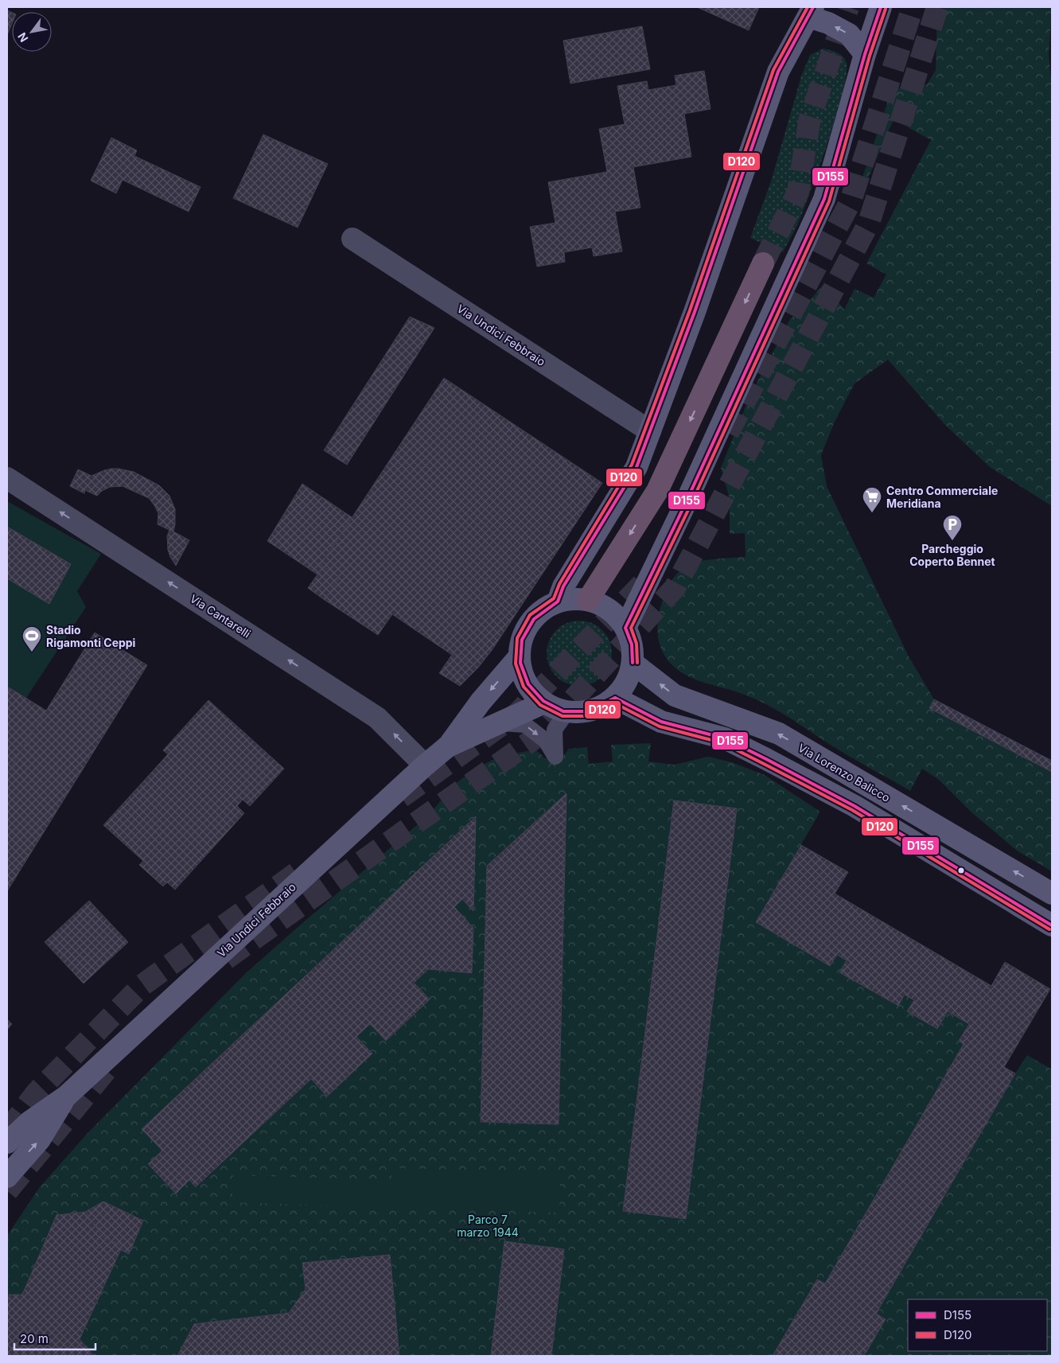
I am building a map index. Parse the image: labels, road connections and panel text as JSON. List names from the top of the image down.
{
  "streets": {
    "street": ["Via Undici Febbraio", "Via Cantarelli", "Via Lorenzo Balicco"]
  },
  "crossings": [
    ["Via Undici Febbraio", "Via Cantarelli"],
    ["Via Undici Febbraio", "Via Lorenzo Balicco"]
  ],
  "one_way": ["Via Cantarelli"],
  "parks": ["Parco 7 marzo 1944"],
  "places": {
    "supermarket": ["Centro Commerciale Meridiana"],
    "parking": ["Parcheggio Coperto Bennet"],
    "sports": ["Stadio Rigamonti Ceppi"]
  },
  "lines": ["transit line D155", "transit line D120"],
  "legend": ["D155", "D120"],
  "scale_bar": "20 m",
  "north": "bottom left"
}
